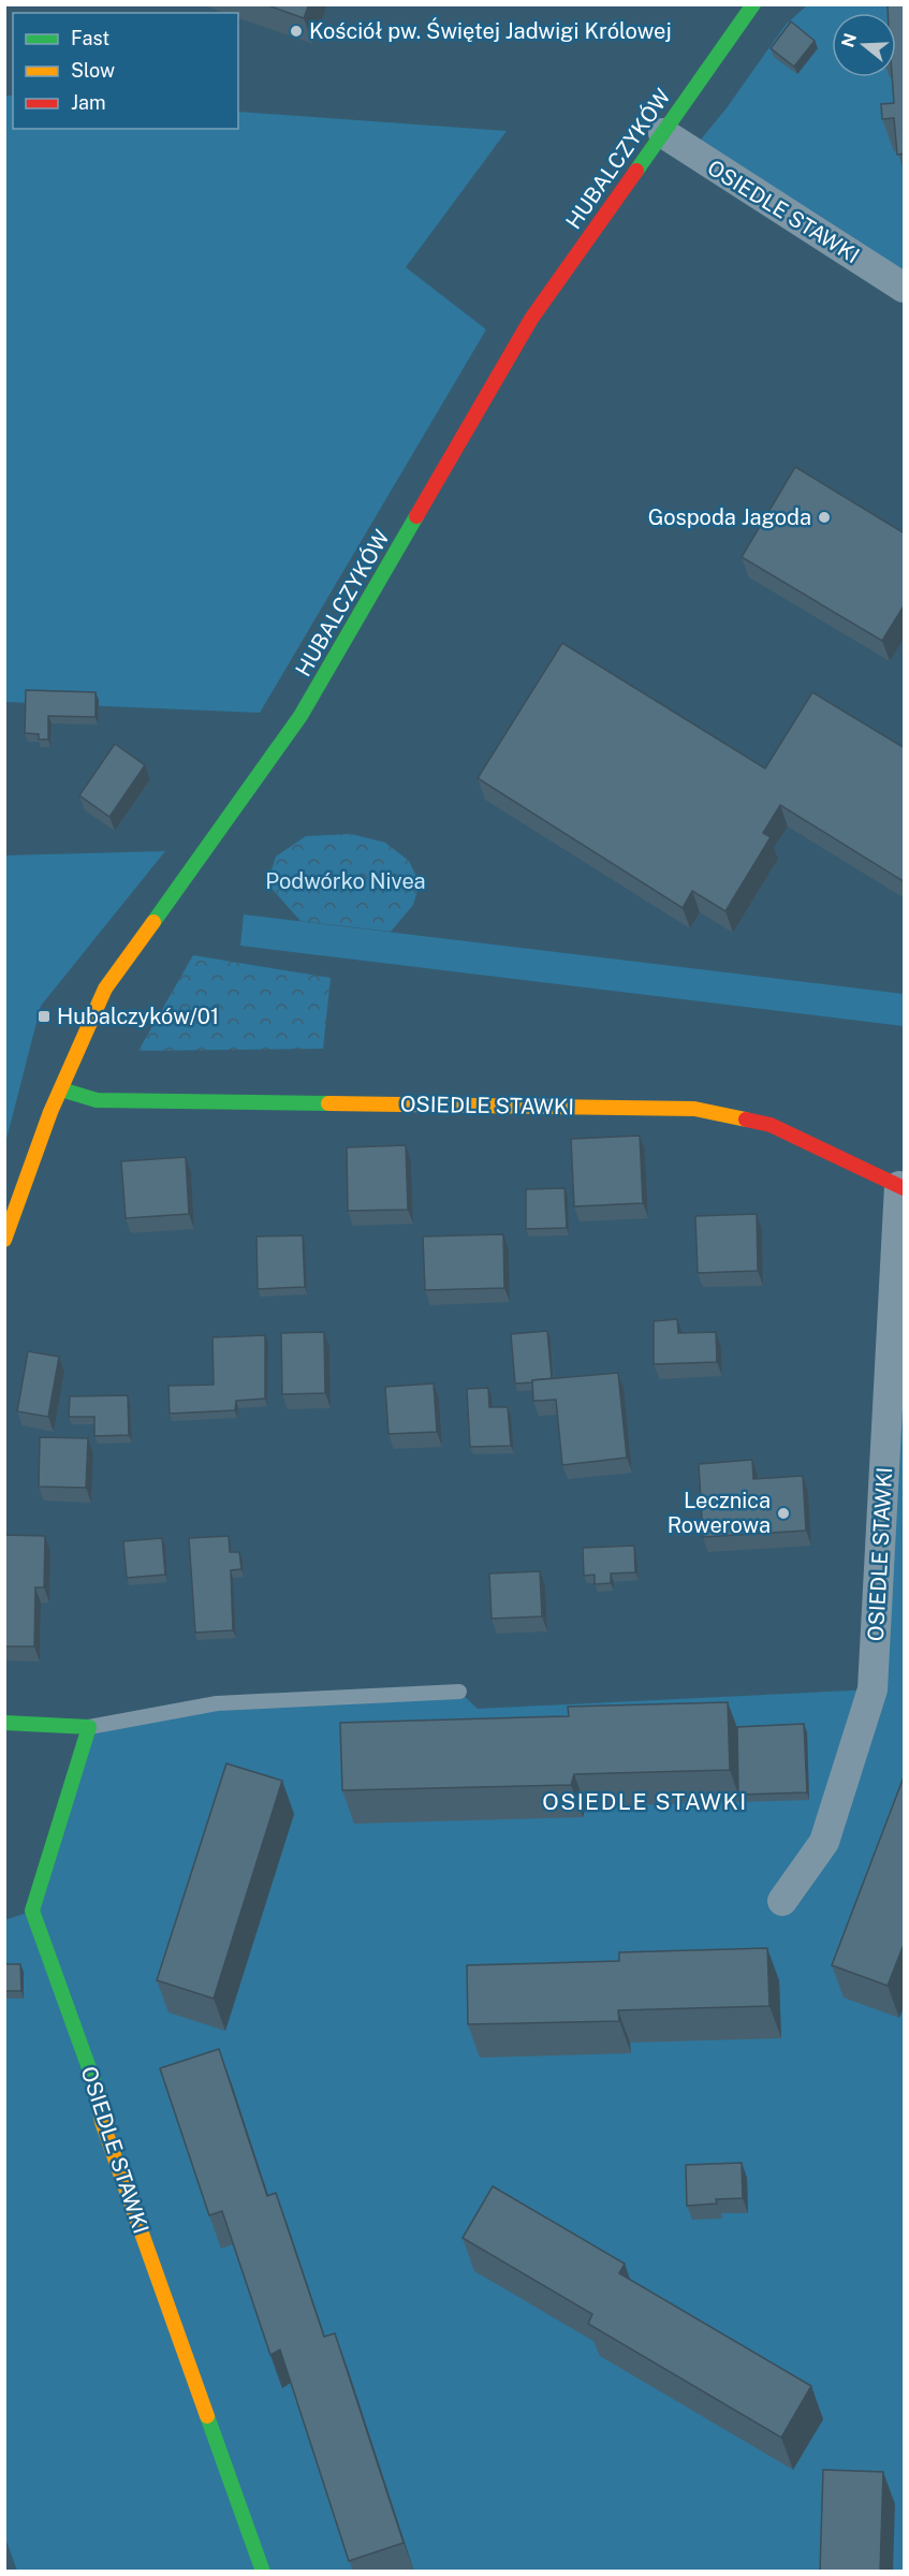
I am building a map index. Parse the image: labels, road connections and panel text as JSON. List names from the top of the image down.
{
  "streets": {
    "street": ["HUBALCZYKÓW", "OSIEDLE STAWKI"]
  },
  "crossings": [
    ["HUBALCZYKÓW", "OSIEDLE STAWKI"]
  ],
  "districts": ["OSIEDLE STAWKI"],
  "parks": ["Podwórko Nivea"],
  "places": {
    "other": ["Kościół pw. Świętej Jadwigi Królowej", "Gospoda Jagoda", "Lecznica Rowerowa"],
    "transit": ["Hubalczyków/01"]
  },
  "legend": ["Fast", "Slow", "Jam"],
  "north": "left"
}
